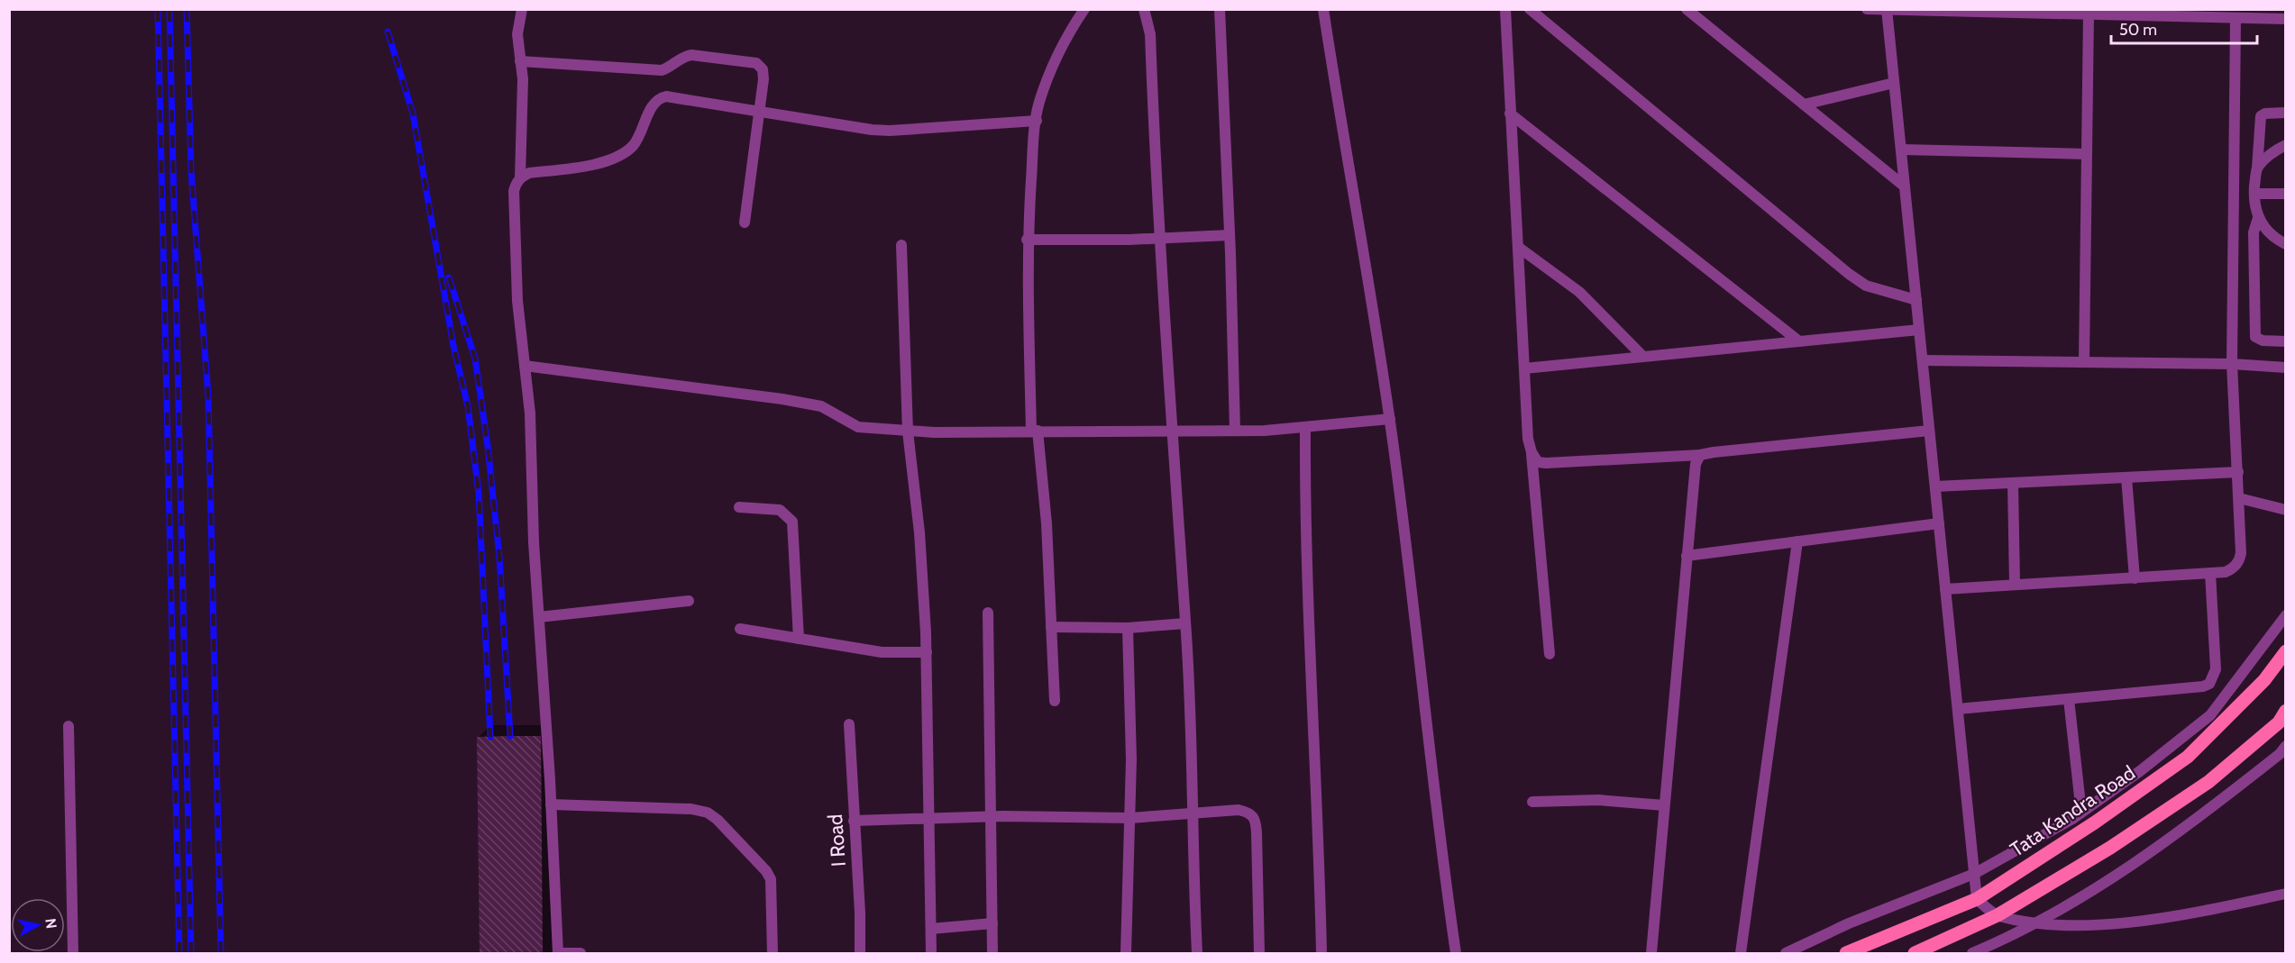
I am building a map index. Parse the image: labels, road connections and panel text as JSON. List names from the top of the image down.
{
  "streets": {
    "main road": ["Tata Kandra Road"],
    "street": ["I Road"]
  },
  "scale_bar": "50 m",
  "north": "right"
}
